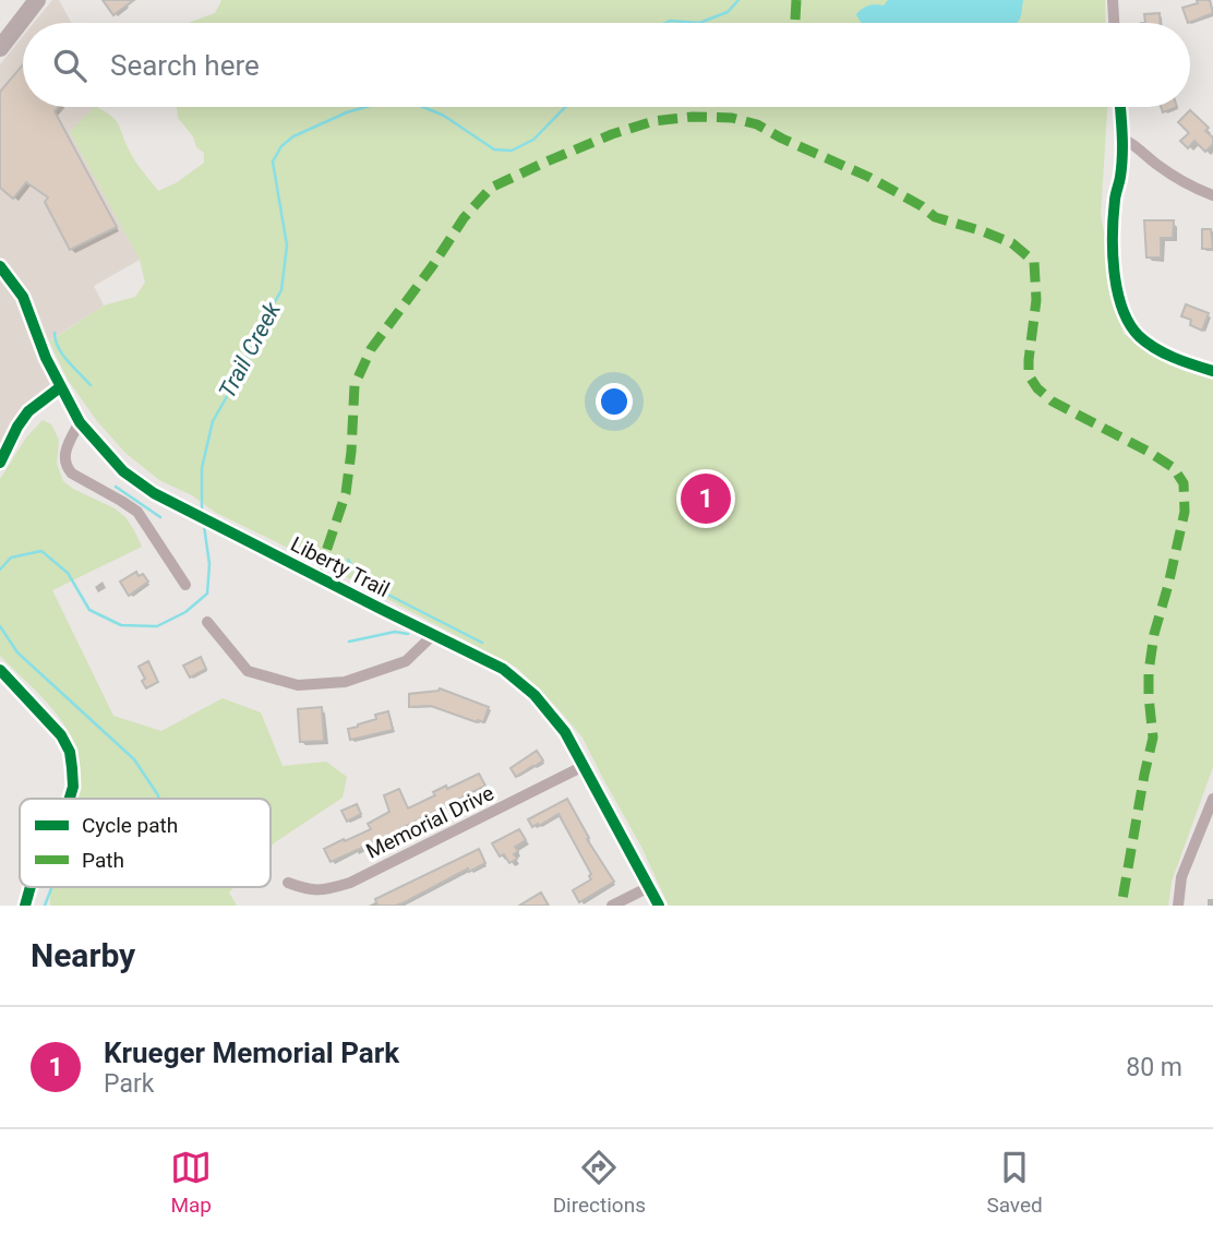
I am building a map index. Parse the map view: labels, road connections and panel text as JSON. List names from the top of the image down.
{
  "streets": {
    "street": ["Liberty Trail", "Memorial Drive"]
  },
  "crossings": [
    ["Liberty Trail", "Memorial Drive"]
  ],
  "water": ["Trail Creek"],
  "legend": ["Cycle path", "Path"],
  "page": {
    "search": "Search here",
    "pins": "1",
    "heading": "Nearby",
    "list": [
      {
        "mark": "1",
        "name": "Krueger Memorial Park",
        "note": "Park",
        "value": "80 m"
      }
    ],
    "nav": ["Map", "Directions", "Saved"]
  }
}
